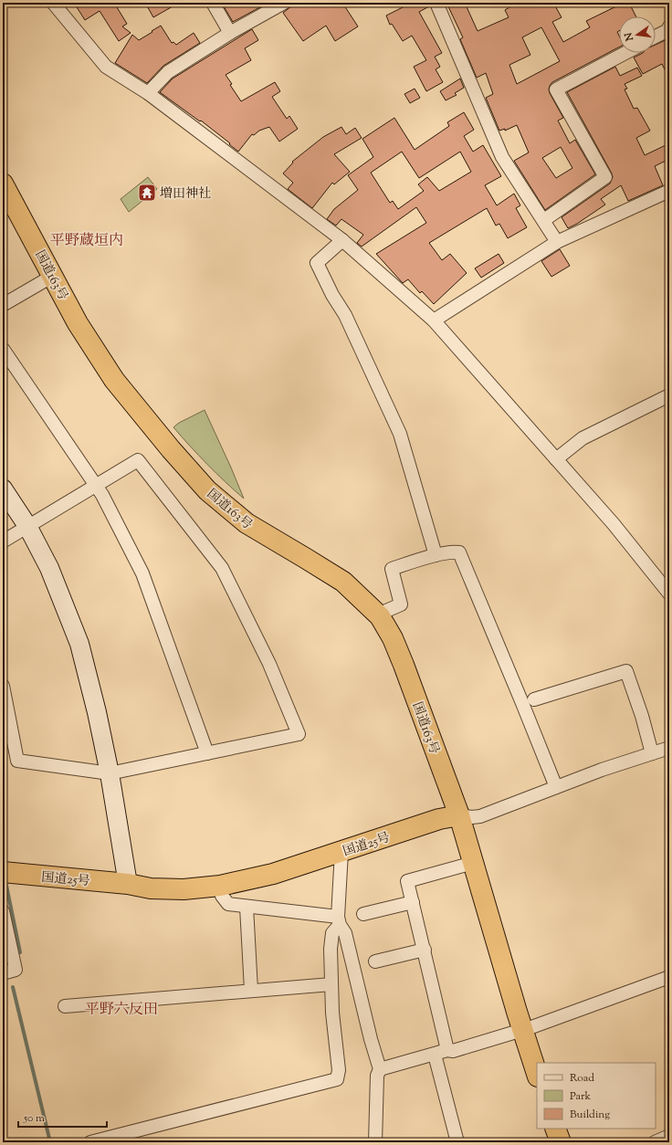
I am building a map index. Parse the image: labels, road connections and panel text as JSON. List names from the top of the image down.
{
  "streets": {
    "highway": ["国道163号", "国道25号"]
  },
  "crossings": [
    ["国道163号", "国道25号"]
  ],
  "districts": ["平野蔵垣内", "平野六反田"],
  "places": {
    "temple": ["増田神社"]
  },
  "legend": ["Road", "Park", "Building"],
  "scale_bar": "50 m",
  "north": "left"
}
